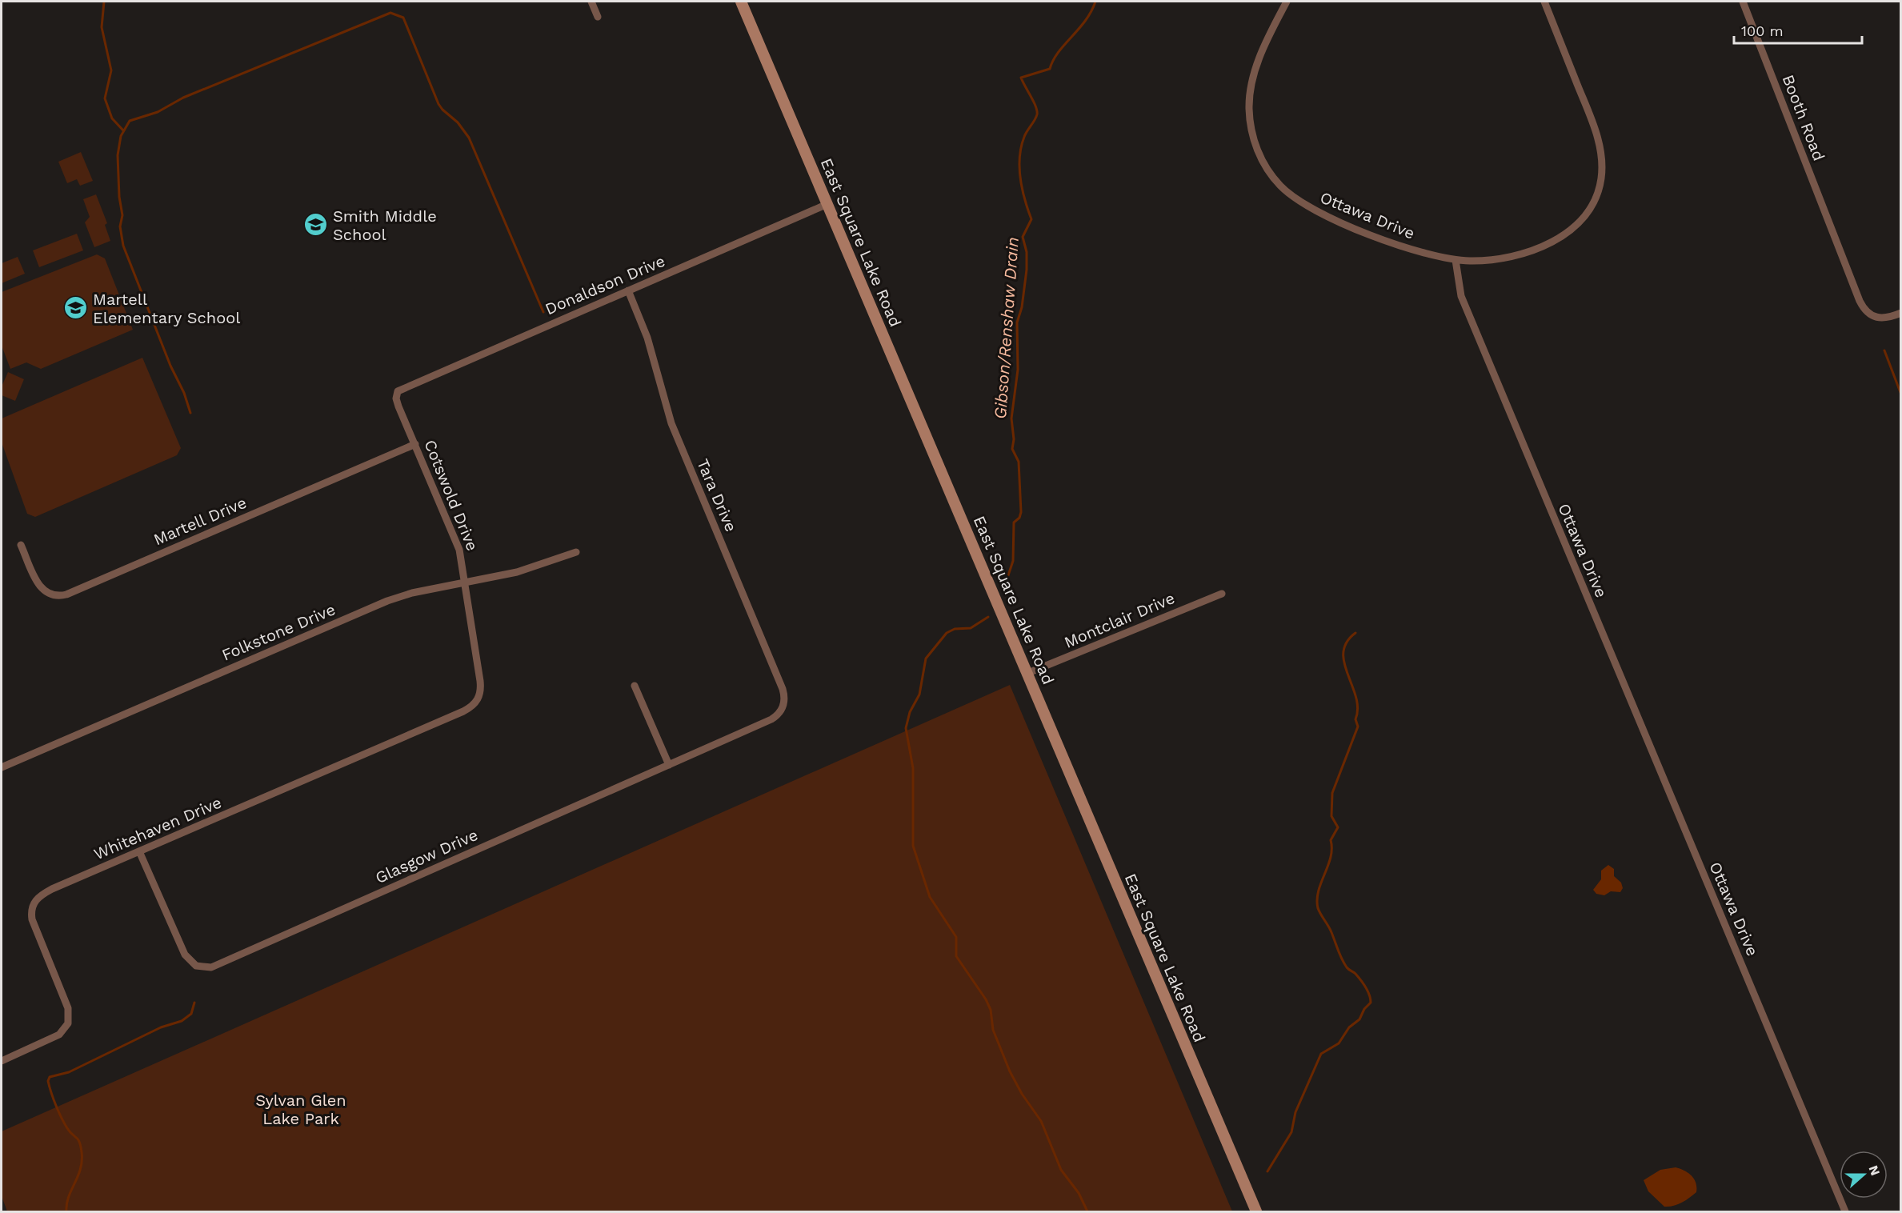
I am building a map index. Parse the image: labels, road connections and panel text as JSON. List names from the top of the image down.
{
  "streets": {
    "main road": ["East Square Lake Road"],
    "street": [
      "Booth Road",
      "Ottawa Drive",
      "Donaldson Drive",
      "Cotswold Drive",
      "Tara Drive",
      "Martell Drive",
      "Montclair Drive",
      "Folkstone Drive",
      "Whitehaven Drive",
      "Glasgow Drive"
    ]
  },
  "crossings": [
    ["East Square Lake Road", "Donaldson Drive"],
    ["East Square Lake Road", "Montclair Drive"],
    ["Donaldson Drive", "Cotswold Drive"],
    ["Donaldson Drive", "Tara Drive"],
    ["Cotswold Drive", "Martell Drive"],
    ["Cotswold Drive", "Folkstone Drive"],
    ["Cotswold Drive", "Whitehaven Drive"],
    ["Tara Drive", "Glasgow Drive"],
    ["Whitehaven Drive", "Glasgow Drive"]
  ],
  "water": ["Gibson/Renshaw Drain"],
  "parks": ["Sylvan Glen Lake Park"],
  "places": {
    "school or university": ["Smith Middle School", "Martell Elementary School"]
  },
  "scale_bar": "100 m",
  "north": "right"
}
